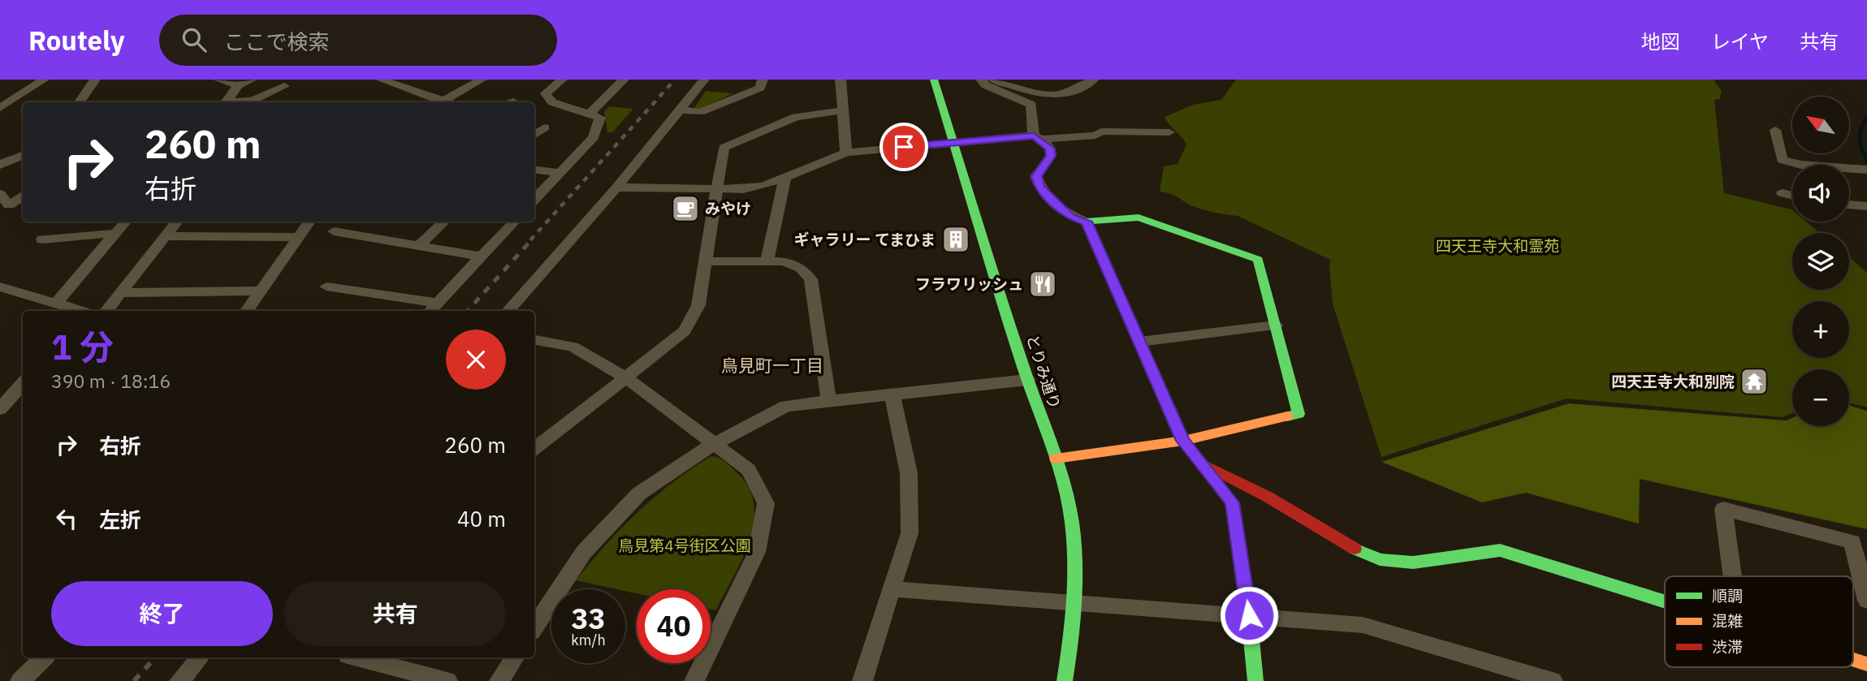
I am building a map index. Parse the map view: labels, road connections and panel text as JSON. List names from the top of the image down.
{
  "streets": {
    "street": ["とりみ通り"]
  },
  "districts": ["鳥見町一丁目"],
  "parks": ["四天王寺大和霊苑", "鳥見第4号街区公園"],
  "places": {
    "cafe": ["みやけ"],
    "building": ["ギャラリー てまひま"],
    "restaurant": ["フラワリッシュ"],
    "temple": ["四天王寺大和別院"]
  },
  "legend": ["順調", "混雑", "渋滞"],
  "north": "top left",
  "page": {
    "header": "Routely",
    "search": "ここで検索",
    "nav": ["地図", "レイヤ", "共有"],
    "map_buttons": ["+", "−"],
    "turn": ["260 m", "右折"],
    "heading": ["1 分", "390 m · 18:16"],
    "list": [
      {
        "name": "右折",
        "value": "260 m"
      },
      {
        "name": "左折",
        "value": "40 m"
      }
    ],
    "buttons": ["終了", "共有"],
    "speed": "33 km/h",
    "limit": "40"
  }
}
